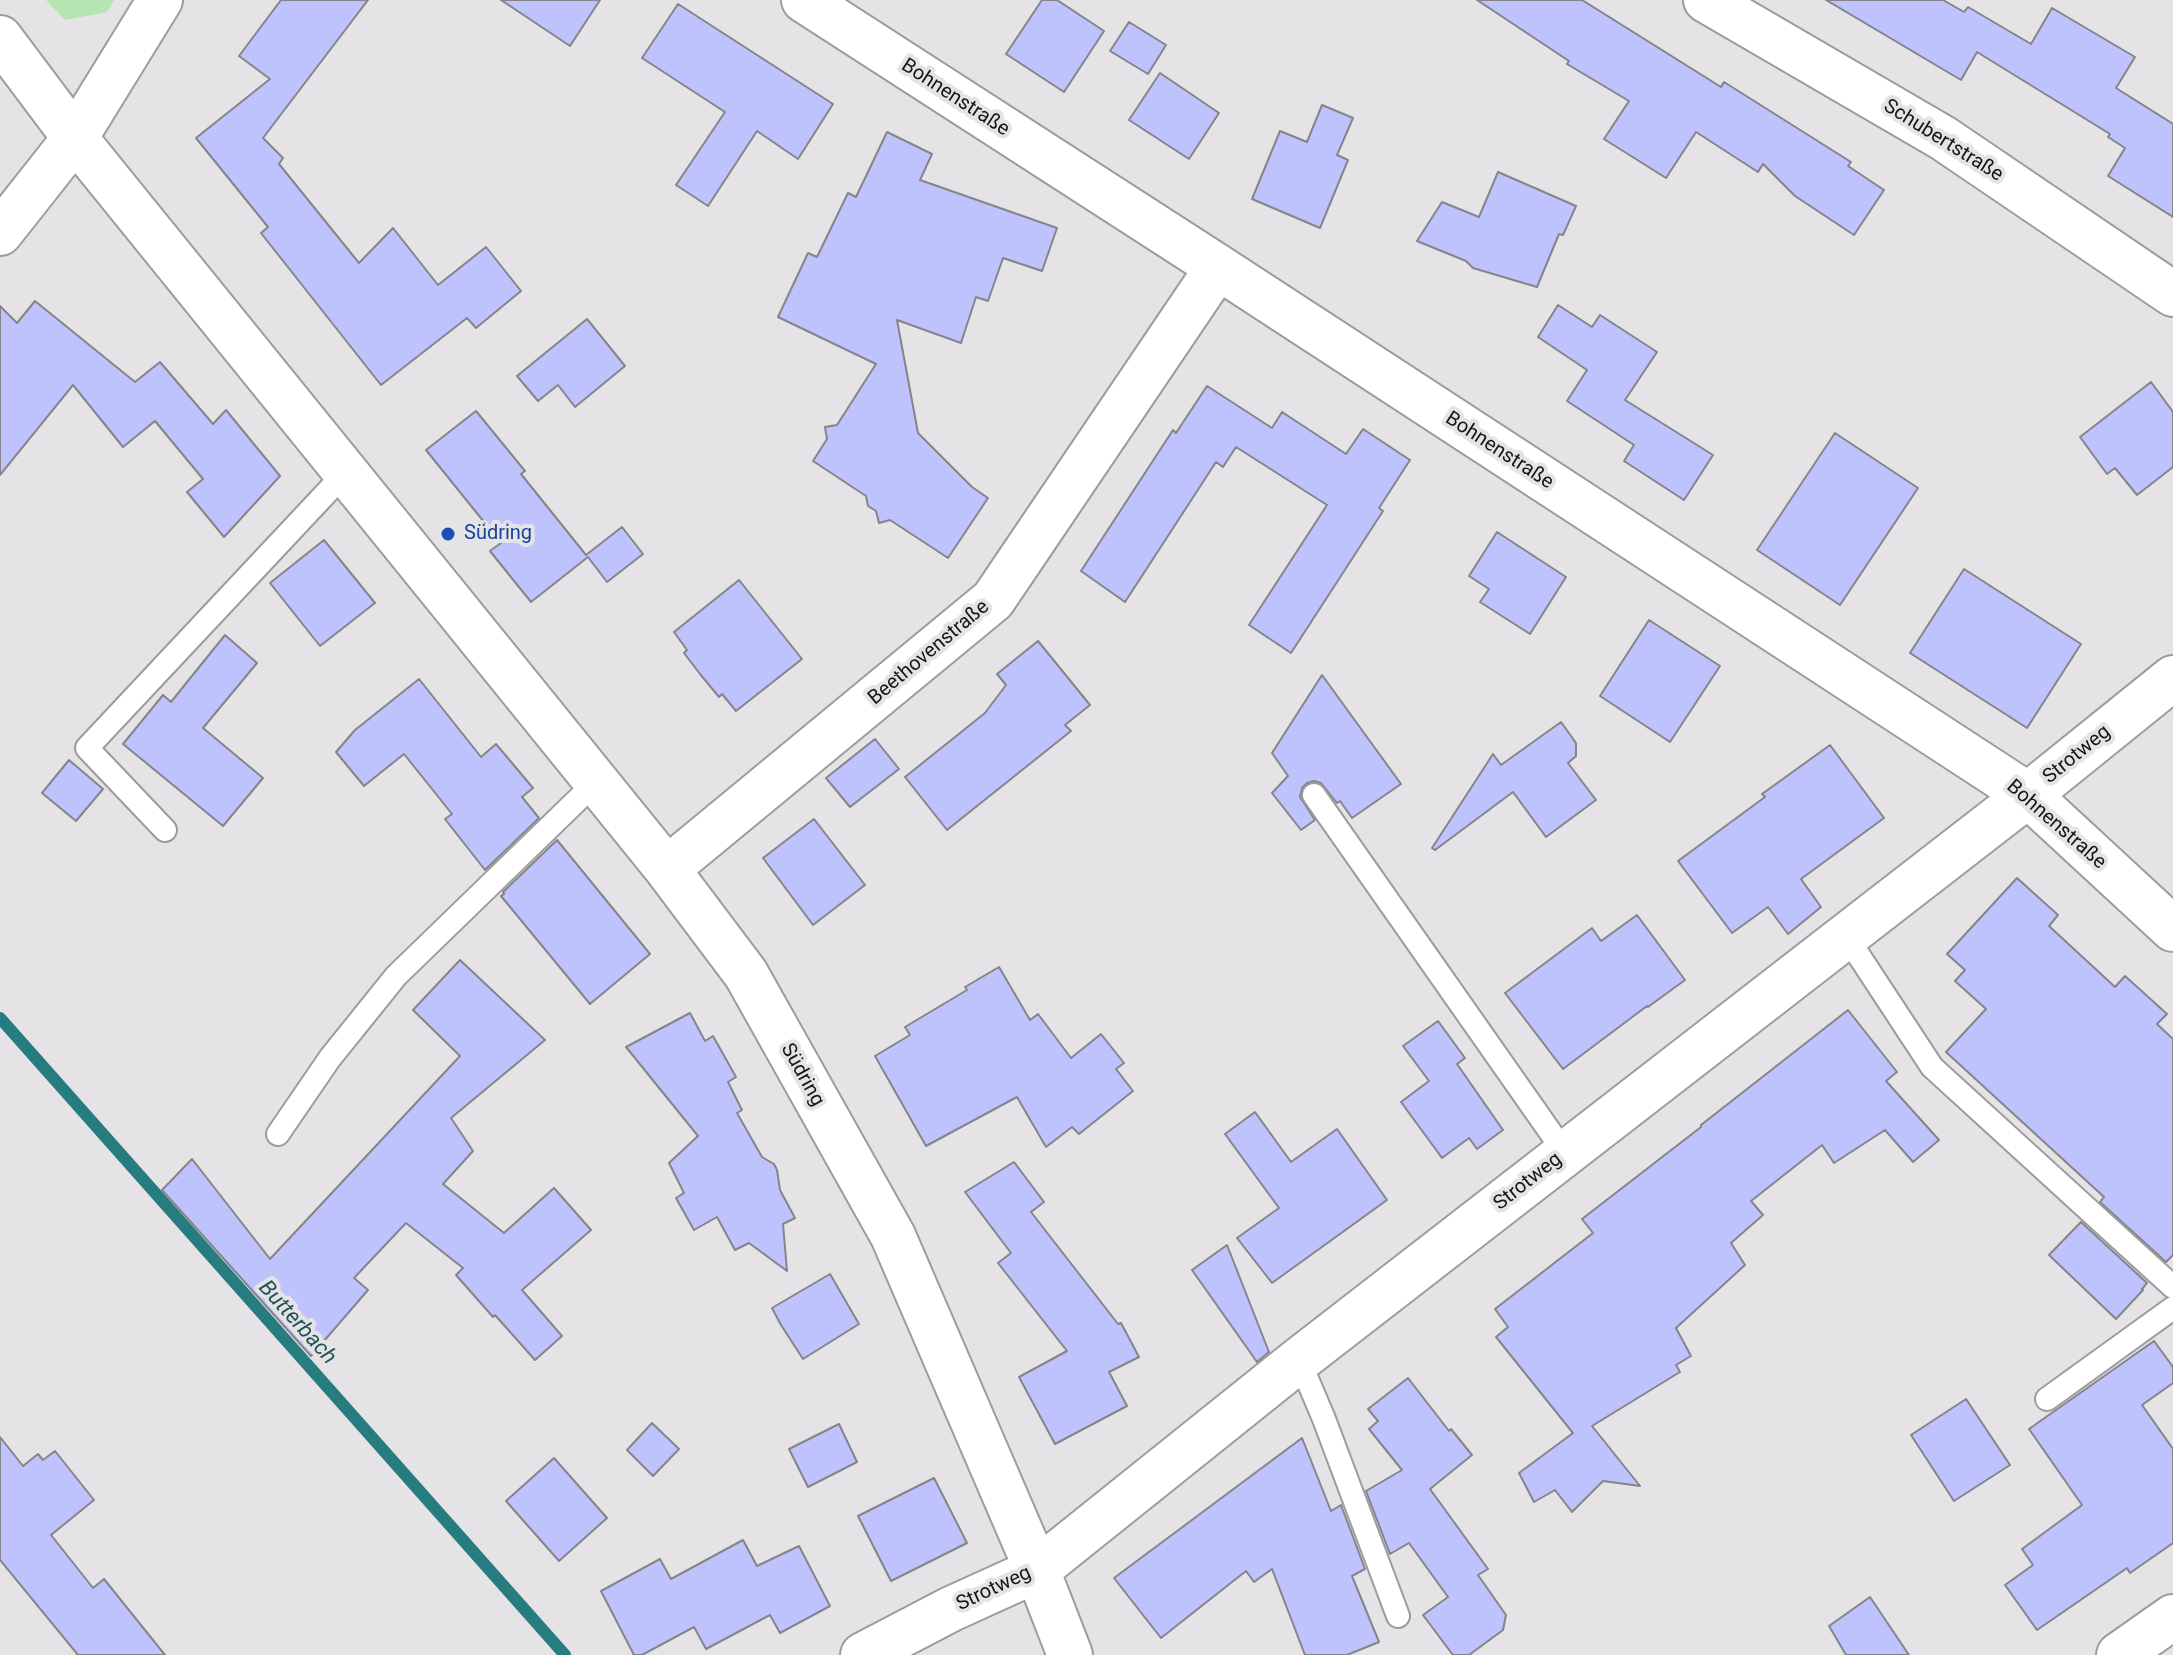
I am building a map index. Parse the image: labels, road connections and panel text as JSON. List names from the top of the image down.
{
  "streets": {
    "street": [
      "Bohnenstraße",
      "Schubertstraße",
      "Beethovenstraße",
      "Strotweg",
      "Südring"
    ]
  },
  "crossings": [
    ["Bohnenstraße", "Beethovenstraße"],
    ["Bohnenstraße", "Strotweg"],
    ["Beethovenstraße", "Südring"],
    ["Strotweg", "Südring"]
  ],
  "water": ["Butterbach"],
  "places": ["Südring"]
}
